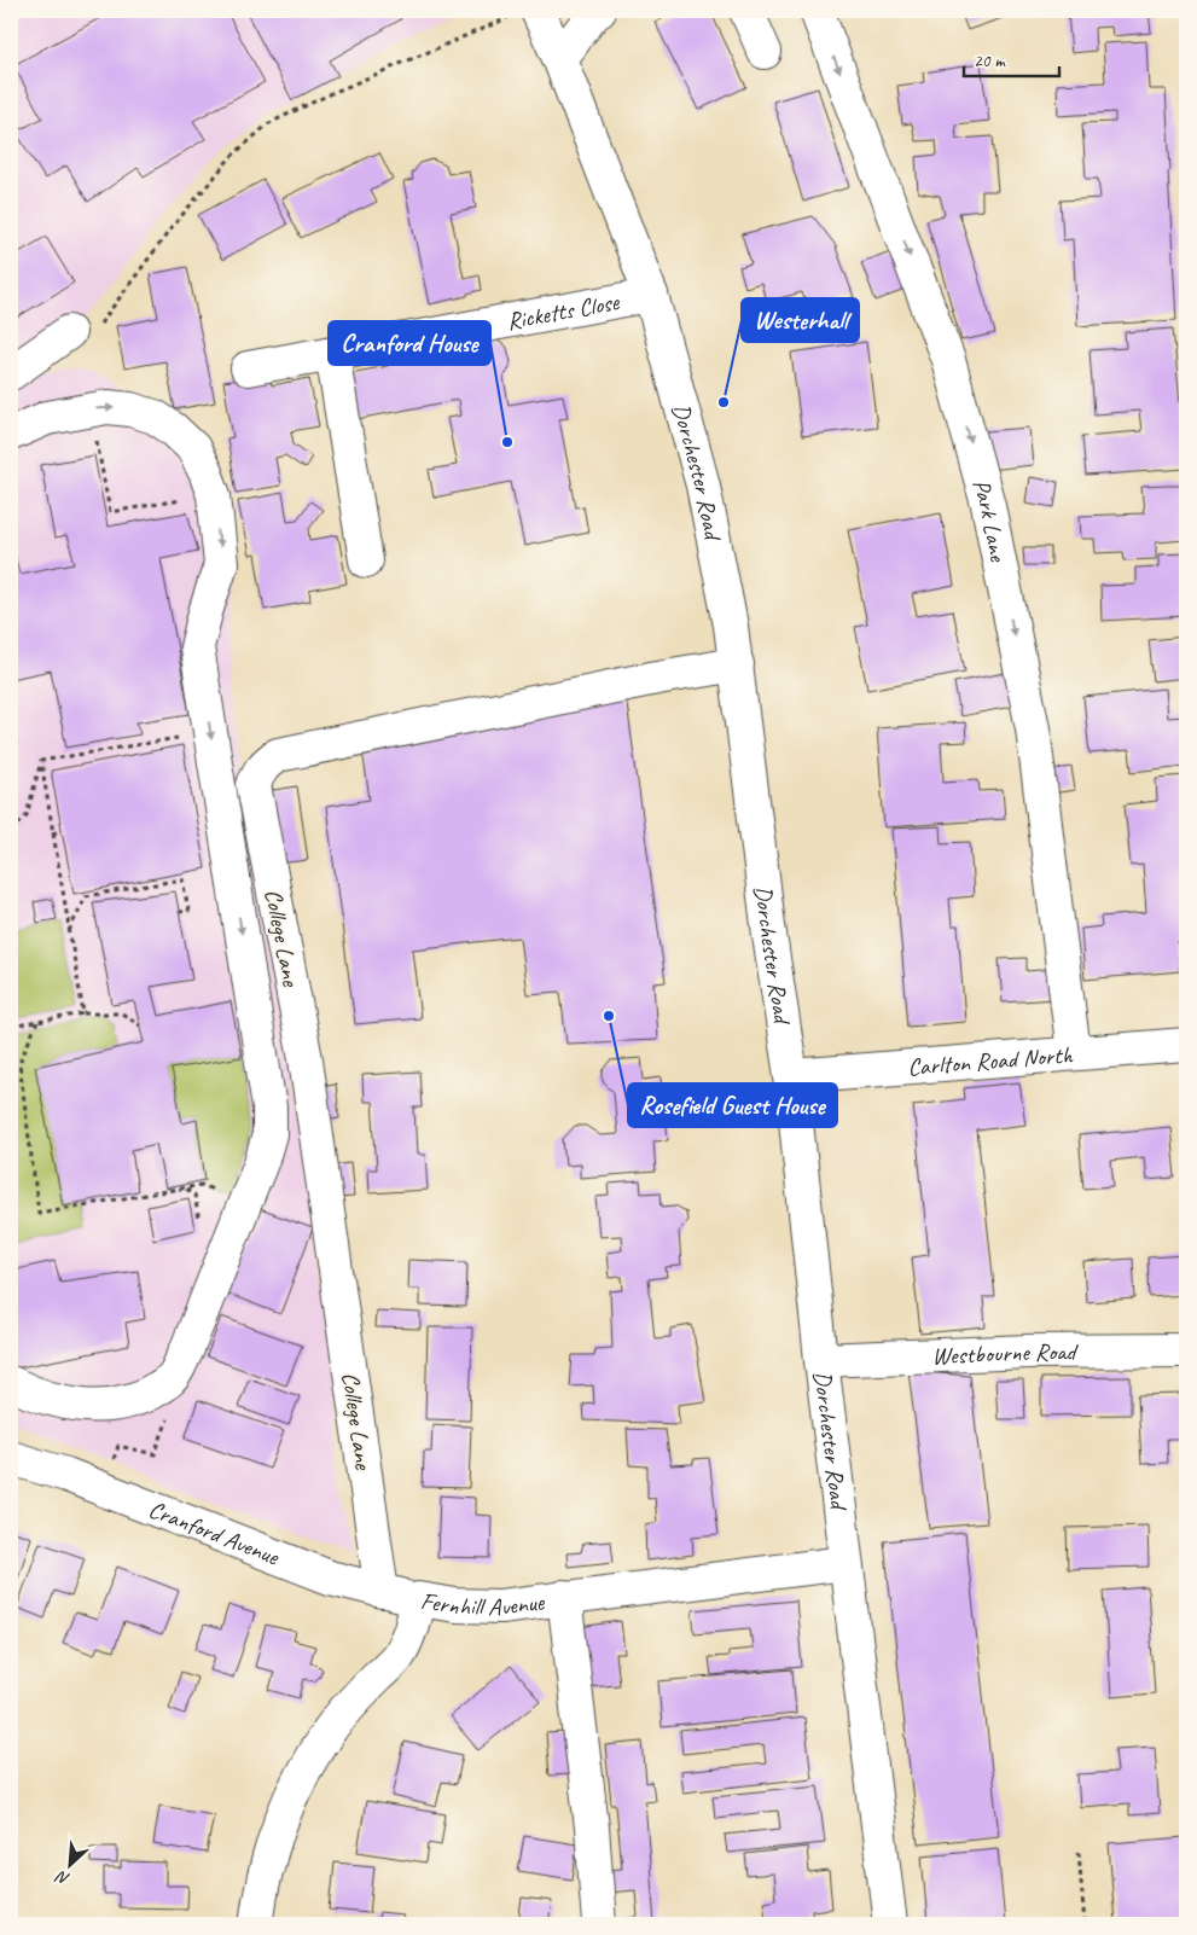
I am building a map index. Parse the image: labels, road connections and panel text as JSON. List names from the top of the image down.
{
  "streets": {
    "street": [
      "Ricketts Close",
      "Dorchester Road",
      "Park Lane",
      "College Lane",
      "Carlton Road North",
      "Westbourne Road",
      "Cranford Avenue",
      "Fernhill Avenue"
    ]
  },
  "crossings": [
    ["Ricketts Close", "Dorchester Road"],
    ["Dorchester Road", "College Lane"],
    ["Dorchester Road", "Carlton Road North"],
    ["Dorchester Road", "Westbourne Road"],
    ["Dorchester Road", "Fernhill Avenue"],
    ["Park Lane", "Carlton Road North"],
    ["College Lane", "Cranford Avenue"],
    ["Cranford Avenue", "Fernhill Avenue"]
  ],
  "one_way": ["Park Lane"],
  "places": ["Westerhall", "Cranford House", "Rosefield Guest House"],
  "scale_bar": "20 m",
  "north": "bottom left"
}
